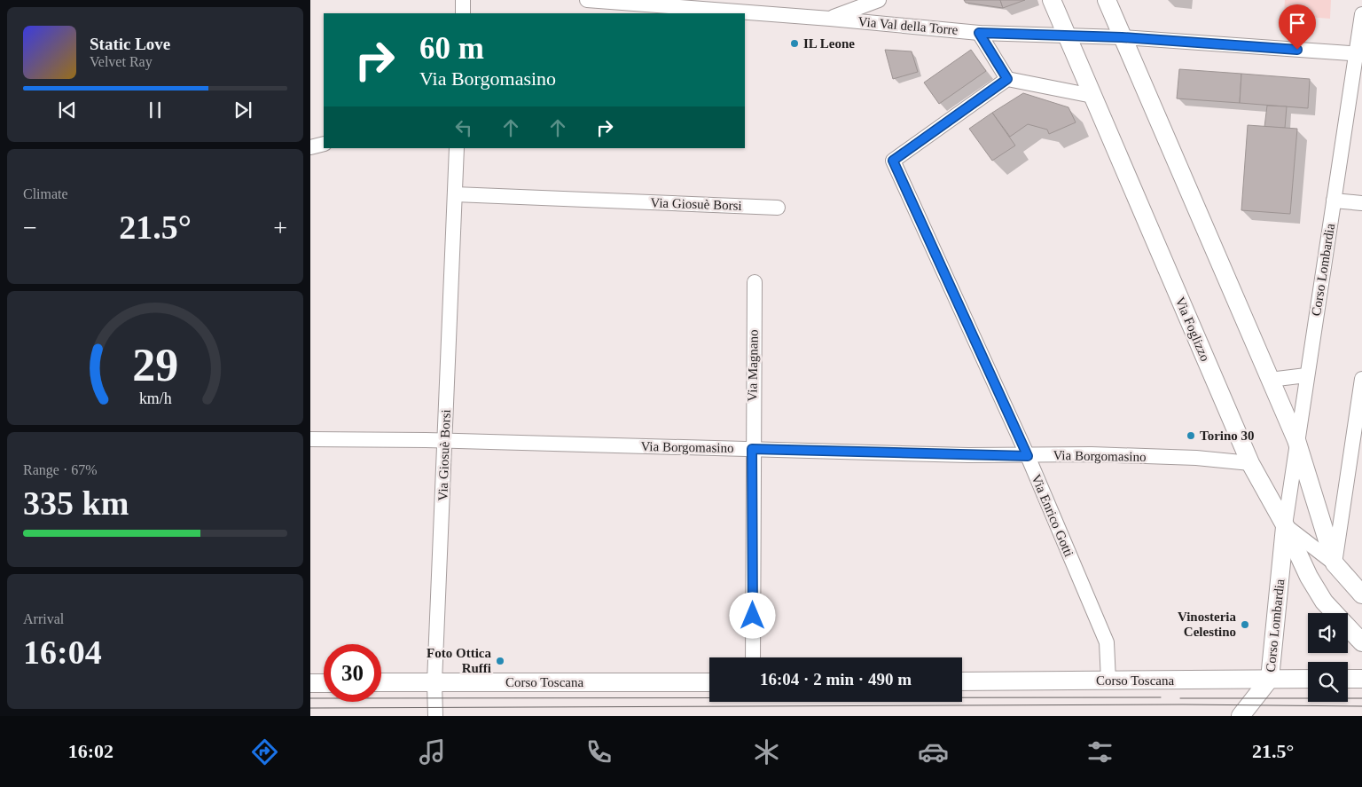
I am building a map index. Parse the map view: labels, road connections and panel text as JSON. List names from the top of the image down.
{
  "streets": {
    "street": [
      "Via Val della Torre",
      "Via Giosuè Borsi",
      "Corso Lombardia",
      "Via Foglizzo",
      "Via Magnano",
      "Via Borgomasino",
      "Via Enrico Gotti",
      "Corso Toscana"
    ]
  },
  "crossings": [
    ["Via Val della Torre", "Corso Lombardia"],
    ["Via Val della Torre", "Via Foglizzo"],
    ["Via Giosuè Borsi", "Via Borgomasino"],
    ["Via Giosuè Borsi", "Corso Toscana"],
    ["Corso Lombardia", "Via Foglizzo"],
    ["Corso Lombardia", "Corso Toscana"],
    ["Via Foglizzo", "Via Borgomasino"],
    ["Via Magnano", "Via Borgomasino"],
    ["Via Borgomasino", "Via Enrico Gotti"],
    ["Via Enrico Gotti", "Corso Toscana"]
  ],
  "places": [
    "IL Leone",
    "Torino 30",
    "Vinosteria Celestino",
    "Foto Ottica Ruffi"
  ],
  "page": {
    "turn": ["60 m", "Via Borgomasino"],
    "song": ["Static Love", "Velvet Ray"],
    "tile": [
      "Climate",
      ["Range · 67%", "335 km"],
      ["Arrival", "16:04"]
    ],
    "heat": ["−", "21.5°", "+"],
    "limit": "30",
    "trip": "16:04 · 2 min · 490 m",
    "tabs": ["16:02", "21.5°"],
    "gauge": ["29", "km/h"]
  }
}
